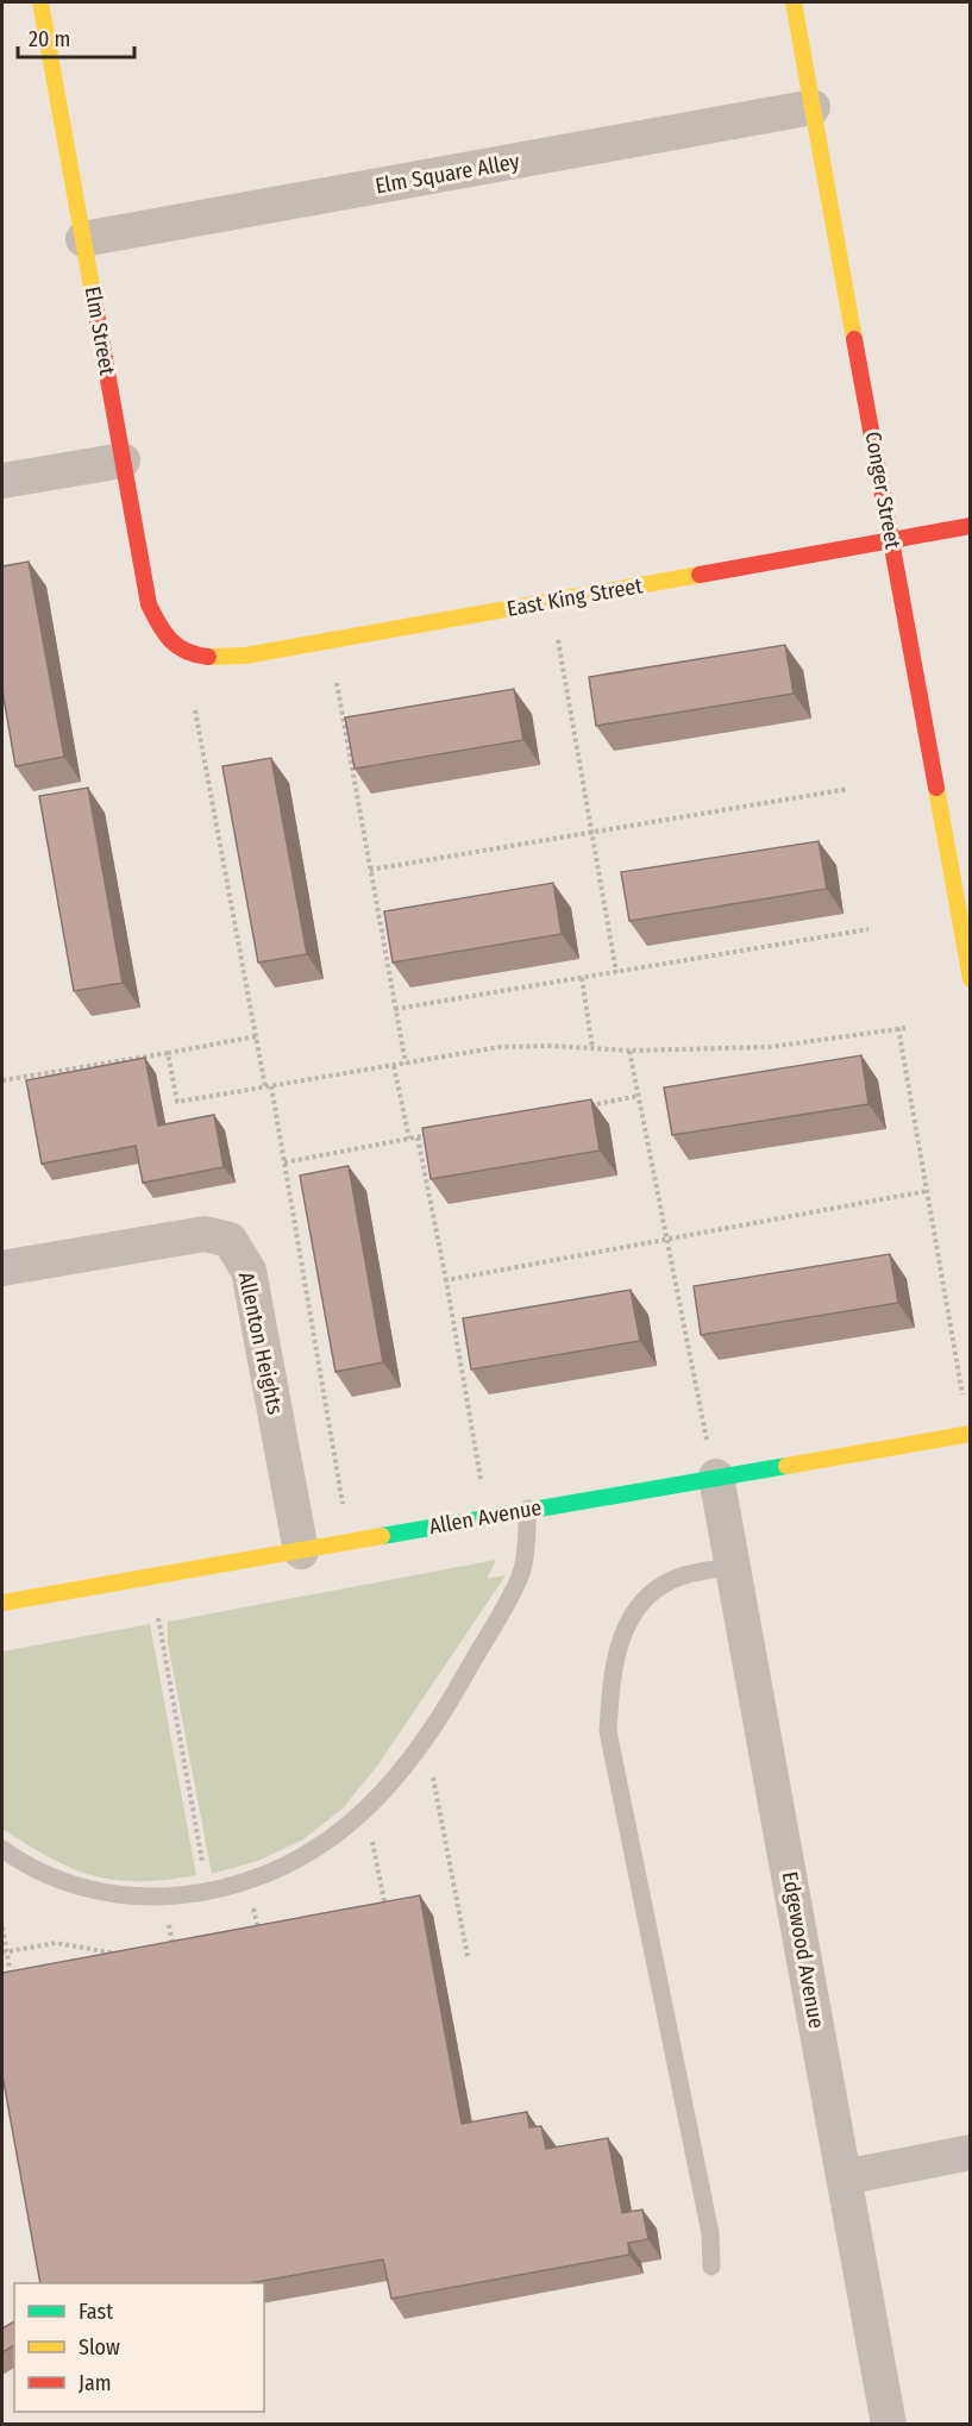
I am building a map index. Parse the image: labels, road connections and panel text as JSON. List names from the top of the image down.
{
  "streets": {
    "street": [
      "Elm Square Alley",
      "Elm Street",
      "Conger Street",
      "East King Street",
      "Allenton Heights",
      "Allen Avenue",
      "Edgewood Avenue"
    ]
  },
  "crossings": [
    ["Elm Square Alley", "Elm Street"],
    ["Elm Square Alley", "Conger Street"],
    ["Elm Street", "East King Street"],
    ["Conger Street", "East King Street"],
    ["Allenton Heights", "Allen Avenue"],
    ["Allen Avenue", "Edgewood Avenue"]
  ],
  "legend": ["Fast", "Slow", "Jam"],
  "scale_bar": "20 m"
}
